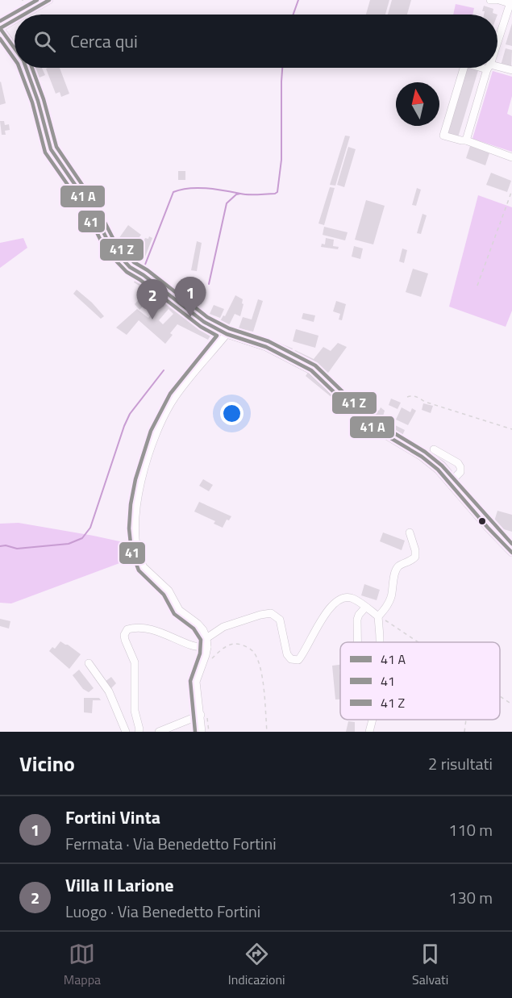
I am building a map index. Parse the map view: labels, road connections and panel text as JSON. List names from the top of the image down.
{
  "lines": ["transit line 41"],
  "legend": ["41 A", "41", "41 Z"],
  "north": "top",
  "page": {
    "search": "Cerca qui",
    "pins": ["1", "2"],
    "heading": ["Vicino", "2 risultati"],
    "list": [
      {
        "mark": "1",
        "name": "Fortini Vinta",
        "note": "Fermata · Via Benedetto Fortini",
        "value": "110 m"
      },
      {
        "mark": "2",
        "name": "Villa Il Larione",
        "note": "Luogo · Via Benedetto Fortini",
        "value": "130 m"
      }
    ],
    "nav": ["Mappa", "Indicazioni", "Salvati"]
  }
}
